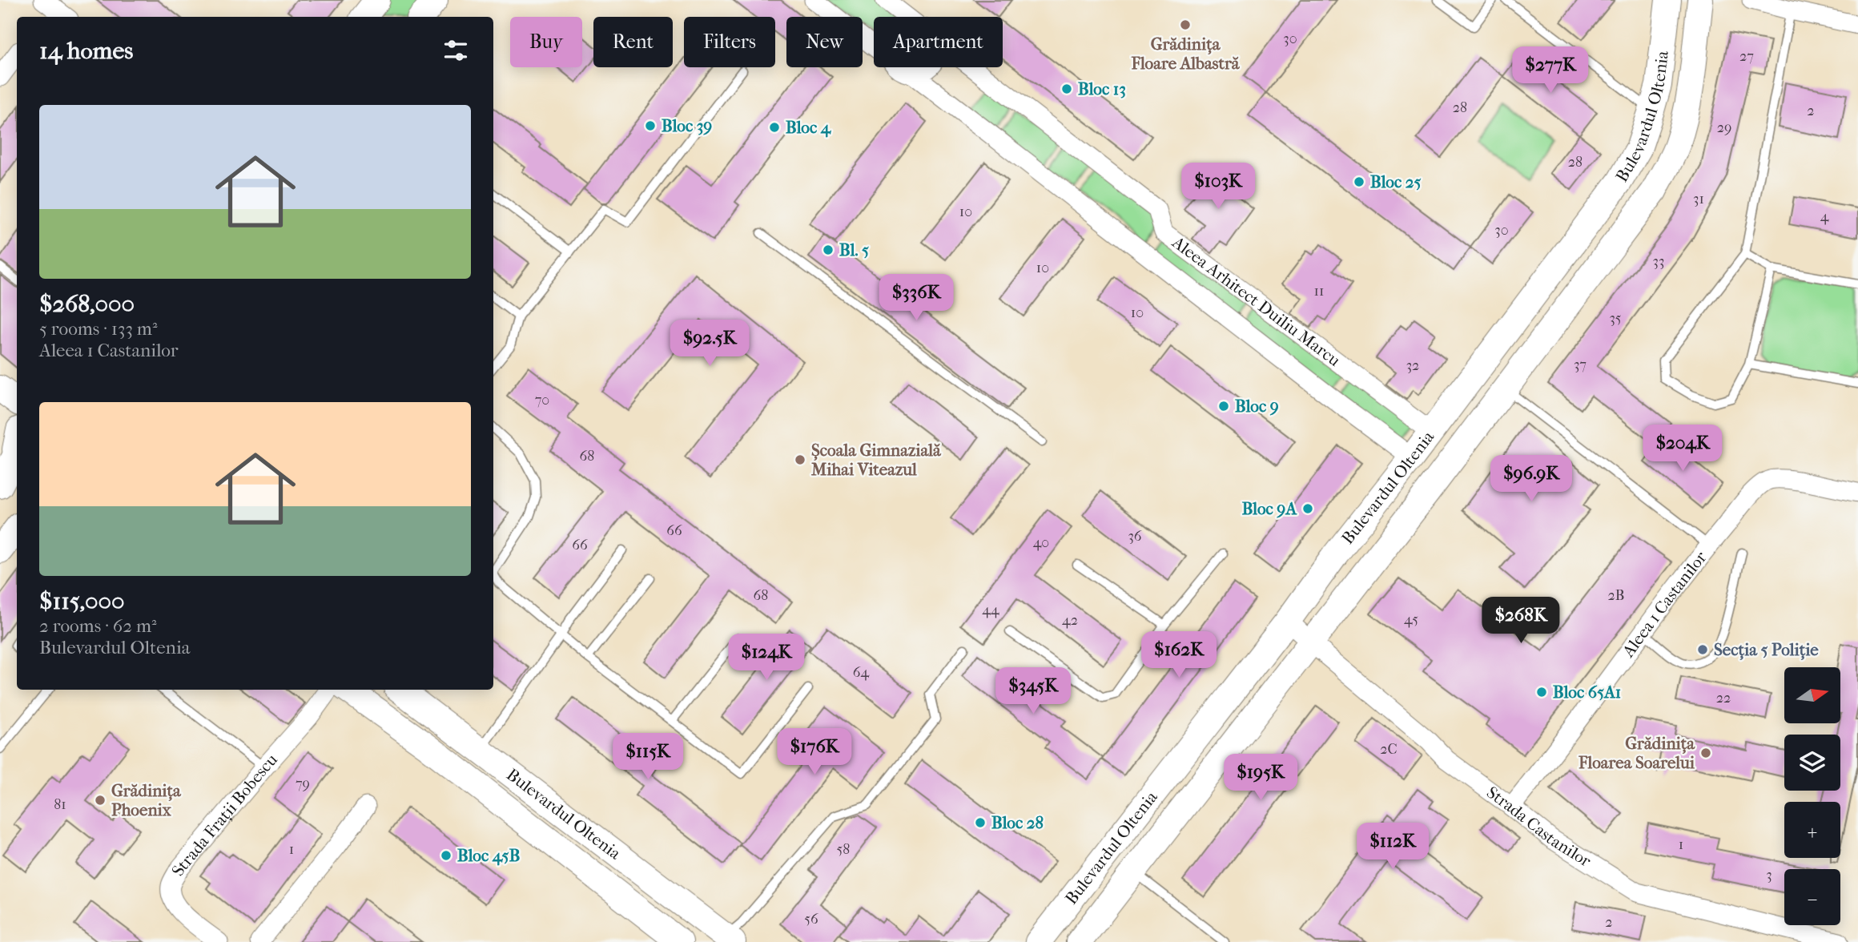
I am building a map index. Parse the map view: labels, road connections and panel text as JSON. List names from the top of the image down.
{
  "streets": {
    "street": [
      "Bulevardul Oltenia",
      "Aleea Arhitect Duiliu Marcu",
      "Aleea 1 Castanilor",
      "Strada Frații Bobescu",
      "Strada Castanilor"
    ]
  },
  "crossings": [
    ["Bulevardul Oltenia", "Aleea Arhitect Duiliu Marcu"],
    ["Bulevardul Oltenia", "Strada Castanilor"],
    ["Aleea 1 Castanilor", "Strada Castanilor"]
  ],
  "places": [
    "Grădinița Floare Albastră",
    "Bloc 13",
    "Bloc 39",
    "Bloc 4",
    "Bloc 25",
    "Bl. 5",
    "Bloc 9",
    "Școala Gimnazială Mihai Viteazul",
    "Bloc 9A",
    "Secția 5 Poliție",
    "Bloc 65A1",
    "Grădinița Floarea Soarelui",
    "Grădinița Phoenix",
    "Bloc 28",
    "Bloc 45B"
  ],
  "house_numbers": [
    "30",
    "27",
    "28",
    "2",
    "29",
    "28",
    "31",
    "10",
    "4",
    "30",
    "33",
    "10",
    "11",
    "10",
    "35",
    "37",
    "32",
    "70",
    "68",
    "66",
    "36",
    "40",
    "66",
    "68",
    "2B",
    "44",
    "45",
    "42",
    "64",
    "22",
    "2C",
    "79",
    "81",
    "1",
    "1",
    "58",
    "3",
    "56",
    "2"
  ],
  "north": "right",
  "page": {
    "chip": [
      "Buy",
      "Rent",
      "Filters",
      "New",
      "Apartment"
    ],
    "heading": "14 homes",
    "price": [
      "$277K",
      "$103K",
      "$336K",
      "$92.5K",
      "$204K",
      "$96.9K",
      "$268K",
      "$162K",
      "$124K",
      "$345K",
      "$176K",
      "$115K",
      "$195K",
      "$112K"
    ],
    "list": [
      {
        "name": "$268,000",
        "note": "5 rooms · 133 m² · Aleea 1 Castanilor"
      },
      {
        "name": "$115,000",
        "note": "2 rooms · 62 m² · Bulevardul Oltenia"
      }
    ],
    "map_buttons": ["+", "−"]
  }
}
